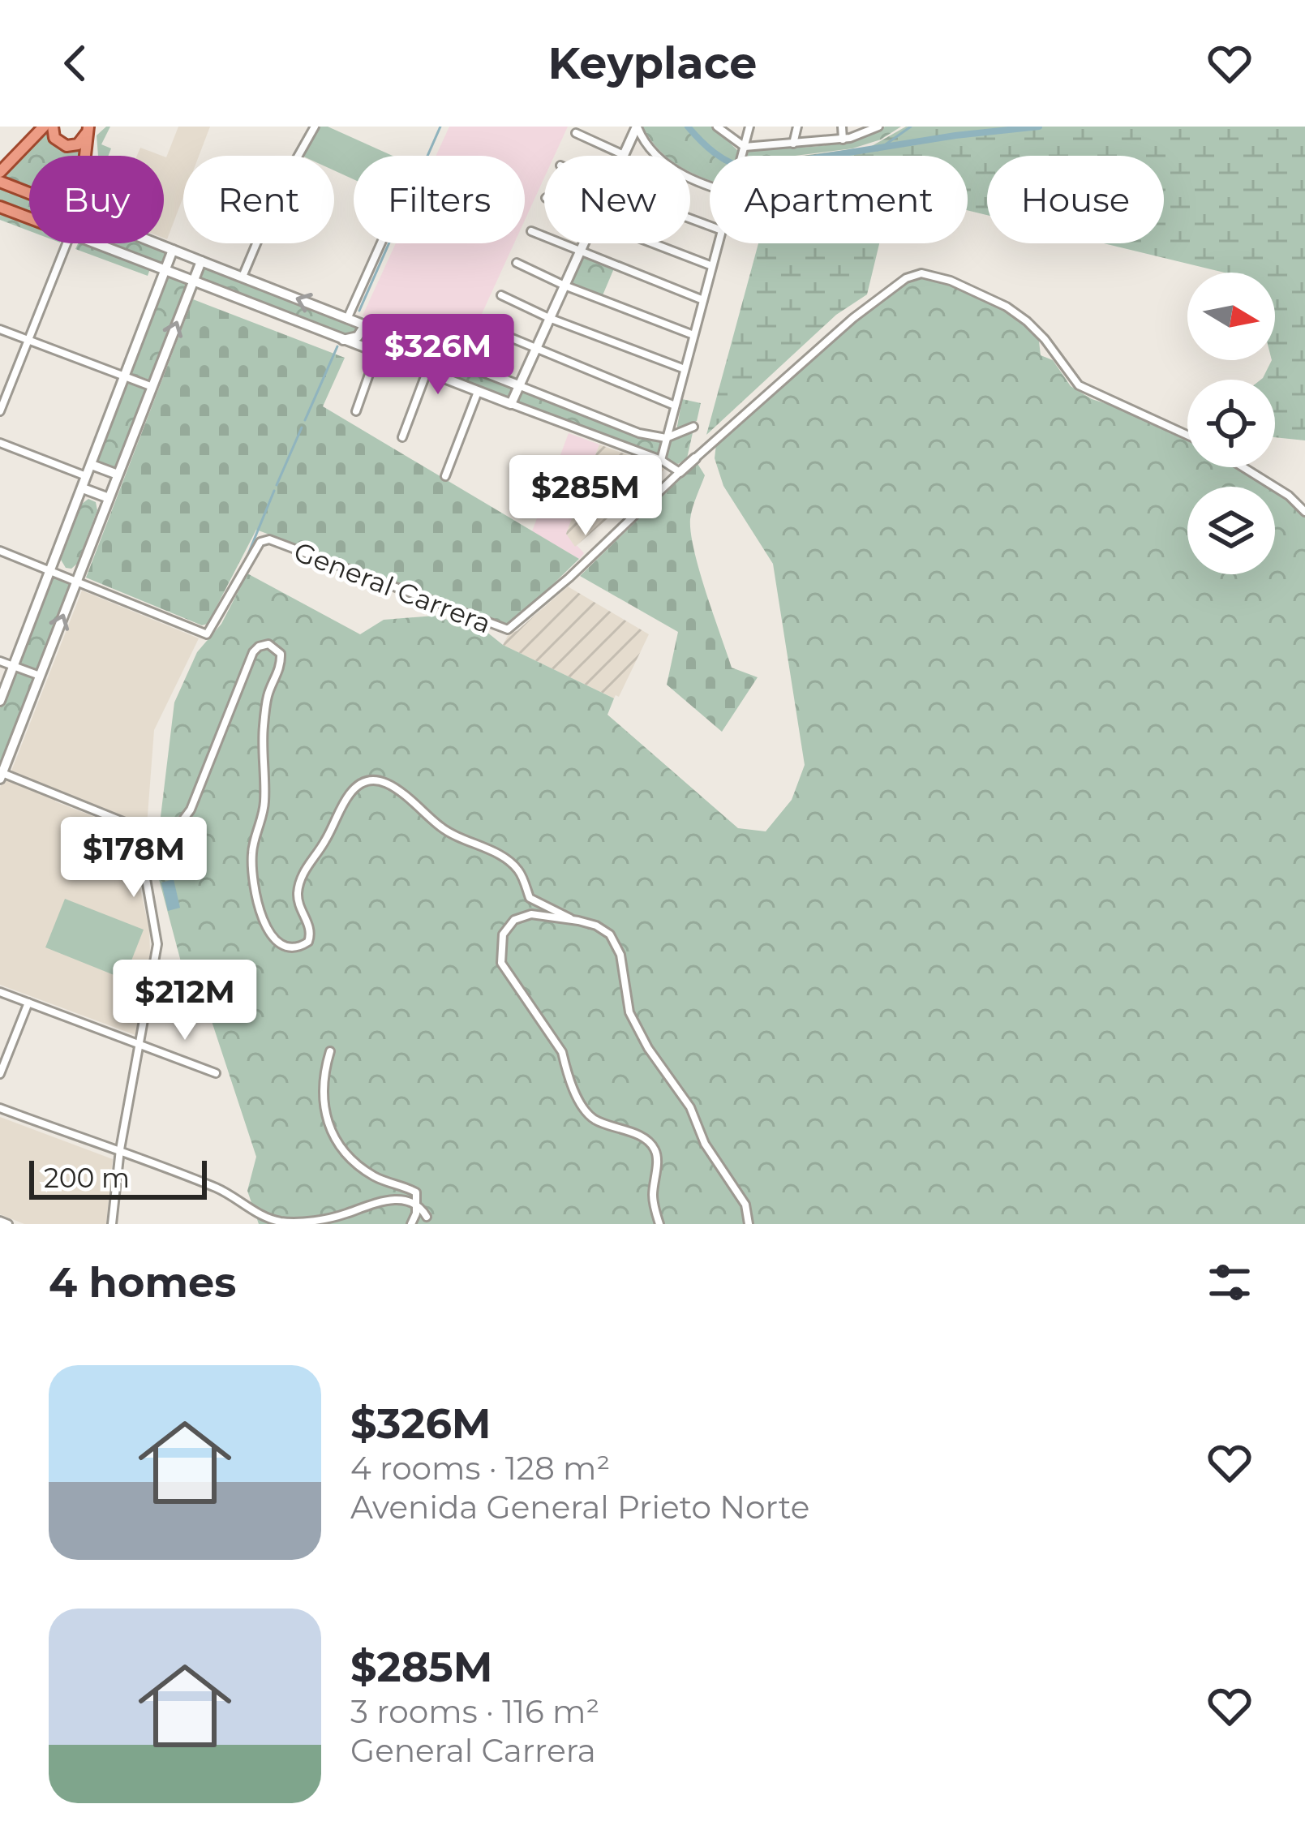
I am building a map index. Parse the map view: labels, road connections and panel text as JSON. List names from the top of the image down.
{
  "streets": {
    "street": ["General Carrera"]
  },
  "scale_bar": "200 m",
  "north": "right",
  "page": {
    "header": "Keyplace",
    "chip": [
      "Buy",
      "Rent",
      "Filters",
      "New",
      "Apartment",
      "House"
    ],
    "price": [
      "$326M",
      "$285M",
      "$178M",
      "$212M"
    ],
    "scale": "200 m",
    "heading": "4 homes",
    "list": [
      {
        "name": "$326M",
        "note": "4 rooms · 128 m² · Avenida General Prieto Norte"
      },
      {
        "name": "$285M",
        "note": "3 rooms · 116 m² · General Carrera"
      }
    ]
  }
}
